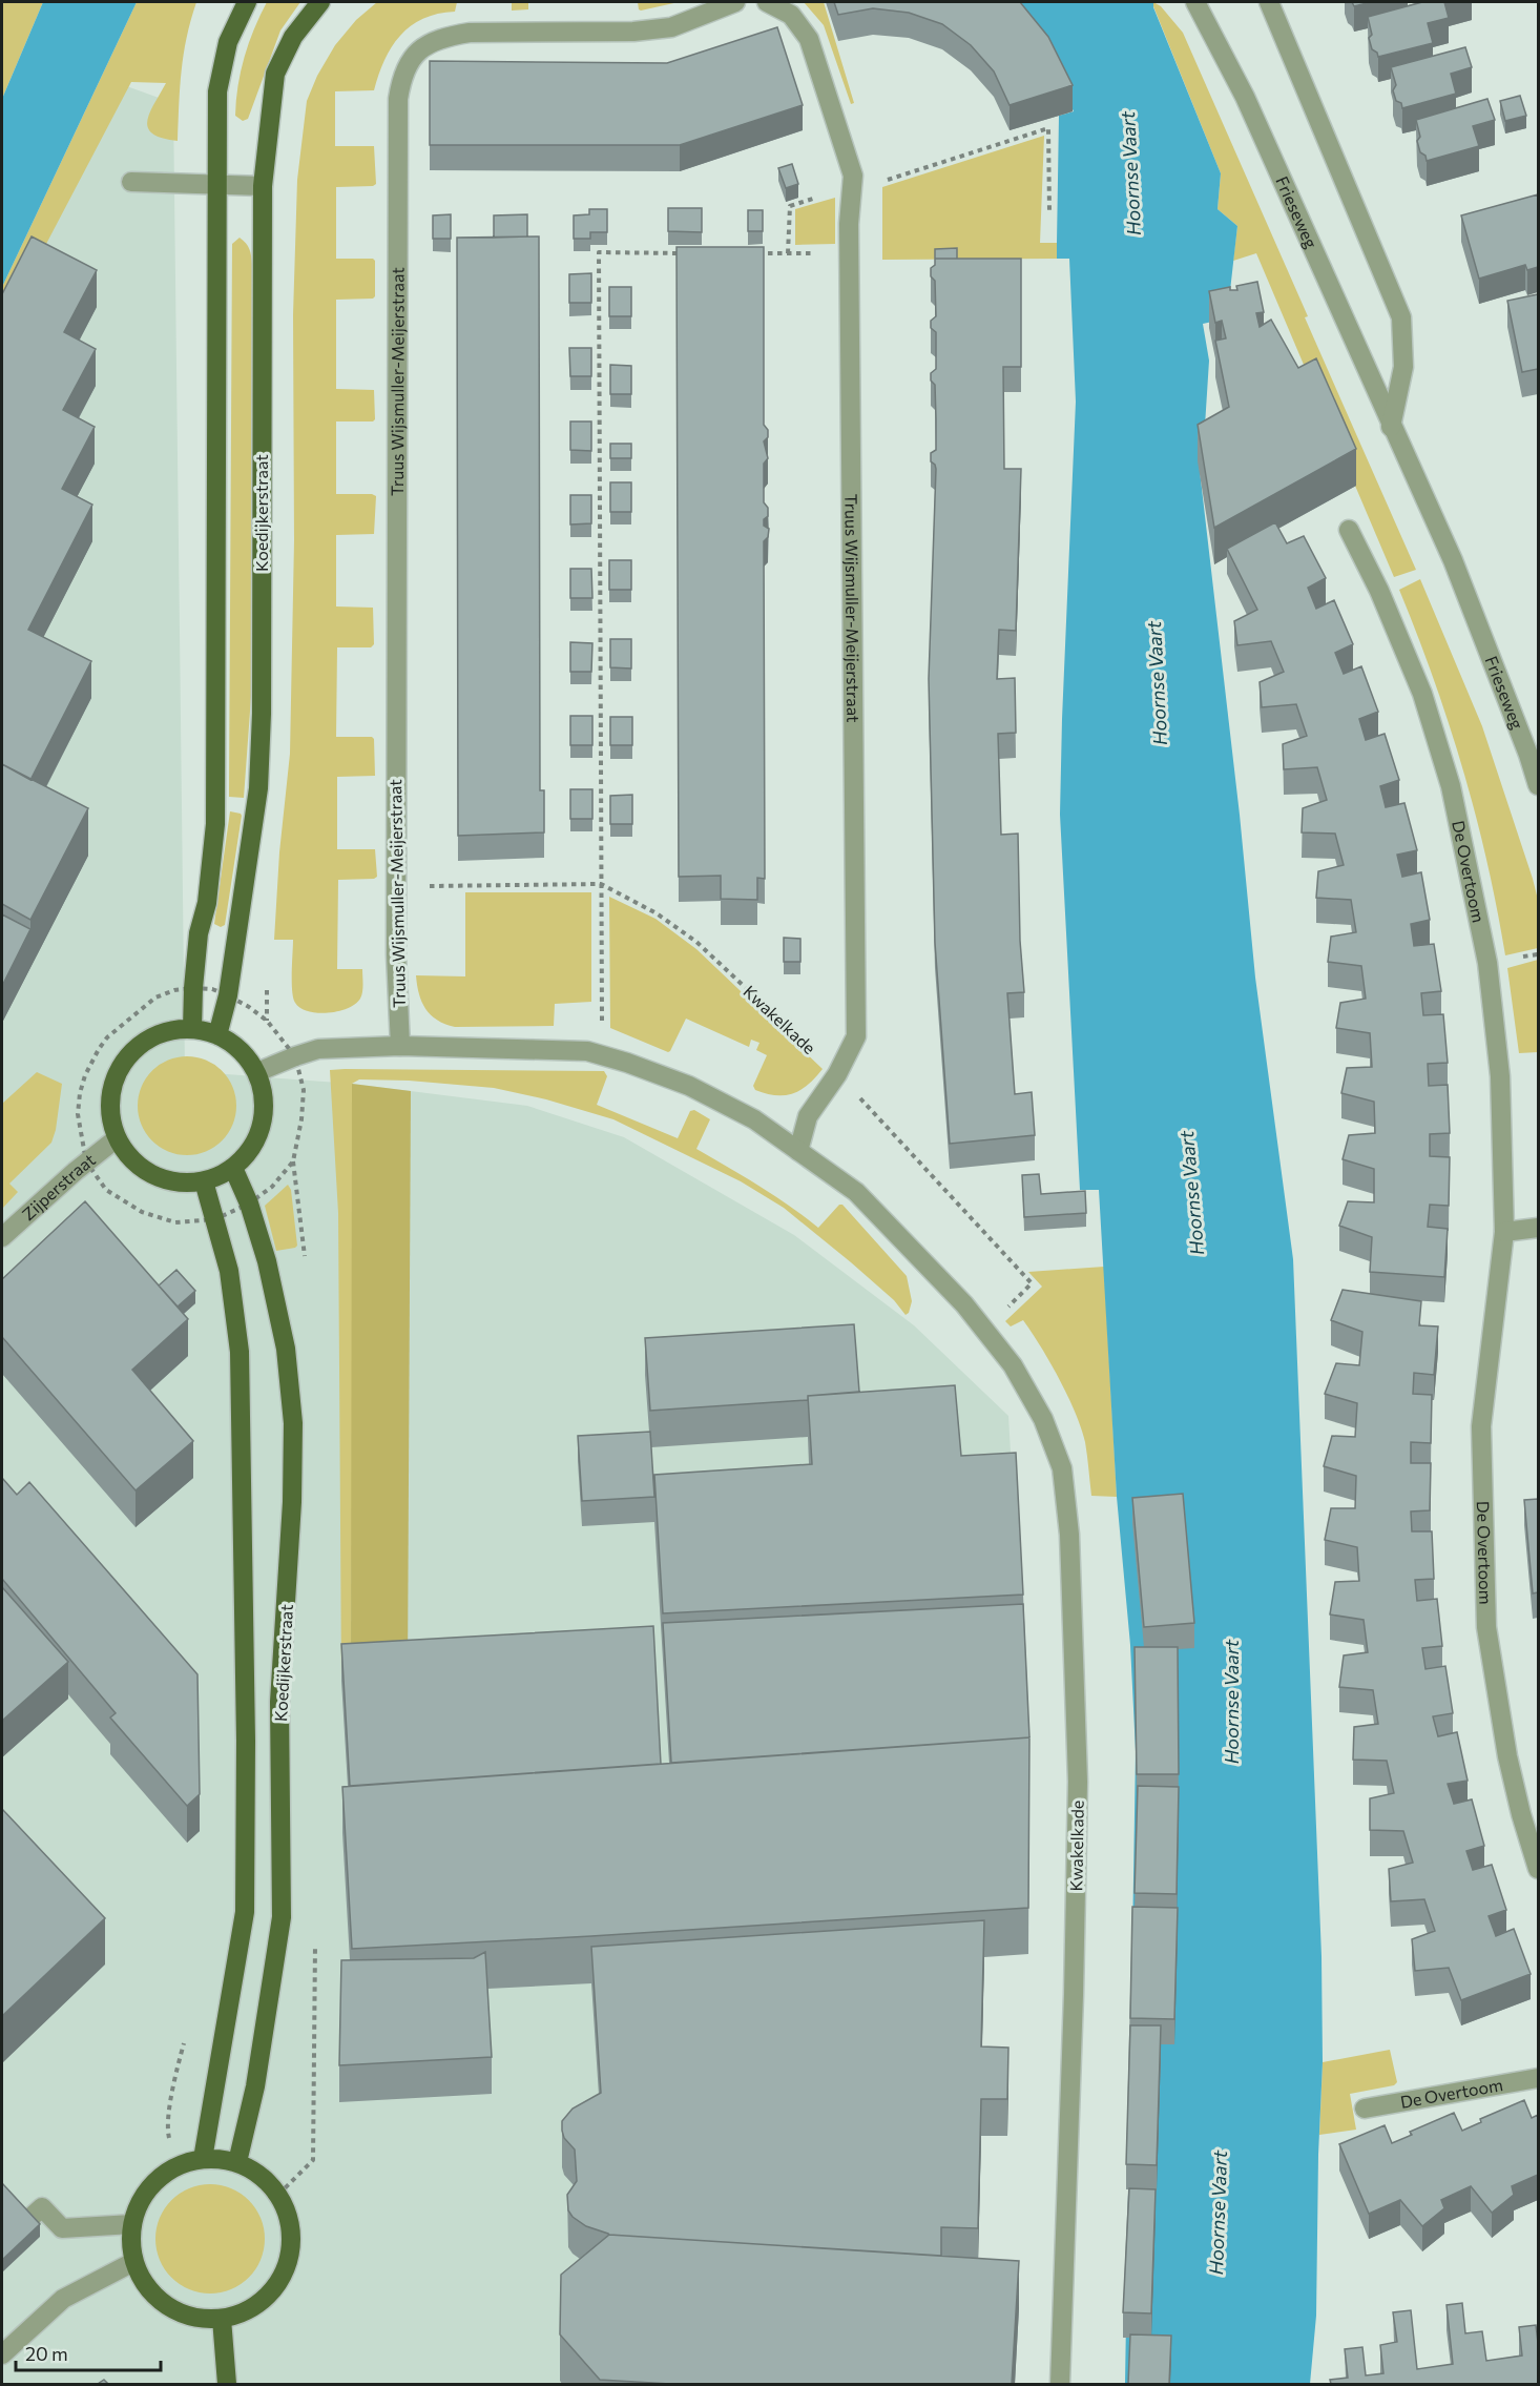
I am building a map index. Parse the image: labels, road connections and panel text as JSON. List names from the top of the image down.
{
  "streets": {
    "main road": ["Koedijkerstraat"],
    "street": [
      "Frieseweg",
      "Truus Wijsmuller-Meijerstraat",
      "De Overtoom",
      "Kwakelkade",
      "Zijperstraat"
    ]
  },
  "crossings": [
    ["Truus Wijsmuller-Meijerstraat", "Kwakelkade"],
    ["Koedijkerstraat", "Kwakelkade"],
    ["Koedijkerstraat", "Zijperstraat"],
    ["Kwakelkade", "Zijperstraat"]
  ],
  "water": ["Hoornse Vaart"],
  "scale_bar": "20 m"
}
